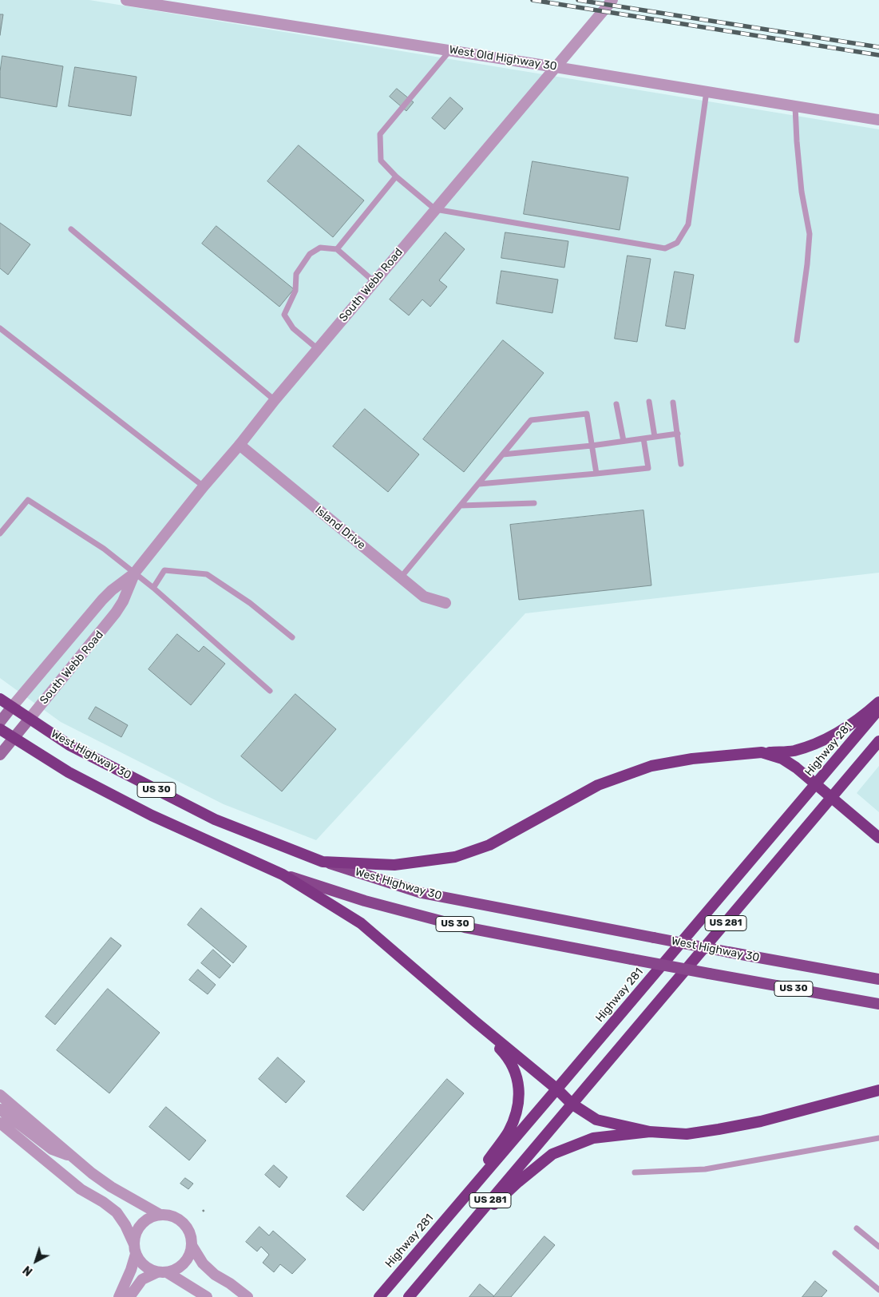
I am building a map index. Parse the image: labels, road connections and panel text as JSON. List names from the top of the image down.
{
  "streets": {
    "highway": [
      "Highway 281",
      "West Highway 30",
      "US 30",
      "US 281"
    ],
    "main road": ["South Webb Road"],
    "street": ["West Old Highway 30", "Island Drive"]
  },
  "crossings": [
    ["West Old Highway 30", "South Webb Road"],
    ["South Webb Road", "Island Drive"],
    ["South Webb Road", "West Highway 30"],
    ["South Webb Road", "US 30"]
  ],
  "north": "bottom left"
}
